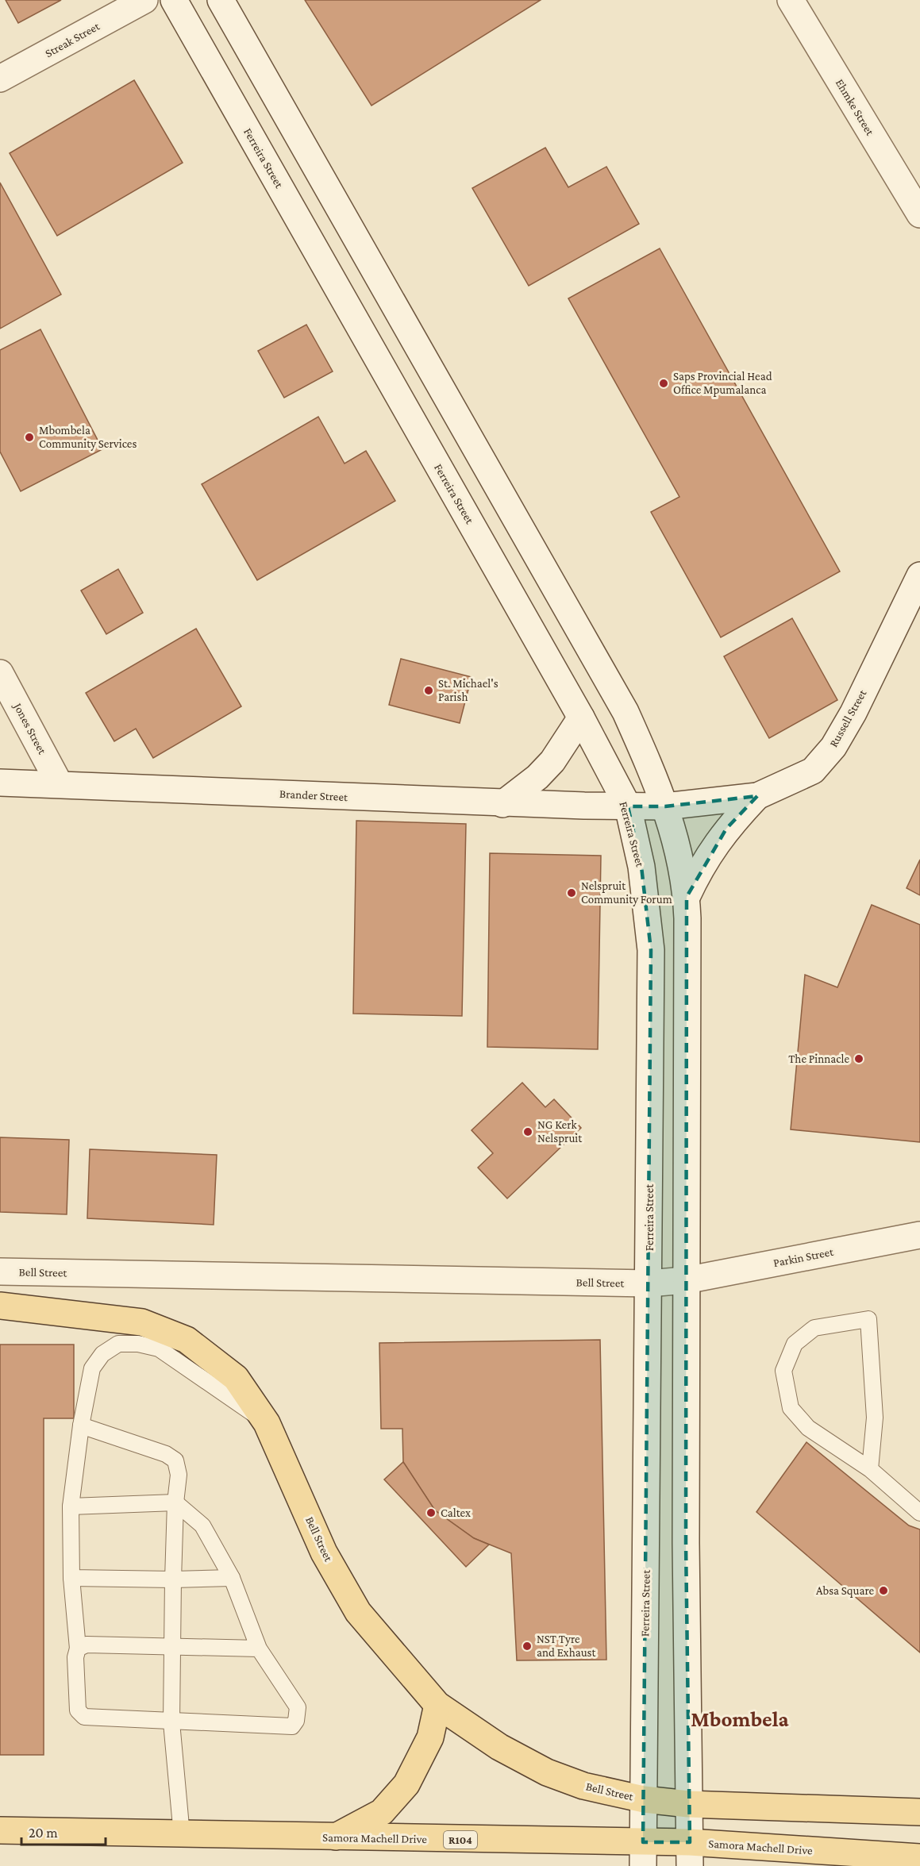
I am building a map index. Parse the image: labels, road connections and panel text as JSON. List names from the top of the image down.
{
  "streets": {
    "main road": [
      "Streak Street",
      "Ehmke Street",
      "Ferreira Street",
      "Russell Street",
      "Jones Street",
      "Brander Street",
      "Parkin Street",
      "Bell Street",
      "Samora Machell Drive",
      "R104"
    ]
  },
  "crossings": [
    ["Ferreira Street", "Russell Street"],
    ["Ferreira Street", "Brander Street"],
    ["Ferreira Street", "Bell Street"],
    ["Ferreira Street", "Samora Machell Drive"],
    ["Russell Street", "Brander Street"],
    ["Jones Street", "Brander Street"],
    ["Parkin Street", "Bell Street"]
  ],
  "districts": ["Mbombela"],
  "places": [
    "Saps Provincial Head Office Mpumalanca",
    "Mbombela Community Services",
    "St. Michael's Parish",
    "Nelspruit Community Forum",
    "The Pinnacle",
    "NG Kerk Nelspruit",
    "Caltex",
    "Absa Square",
    "NST Tyre and Exhaust"
  ],
  "scale_bar": "20 m"
}
